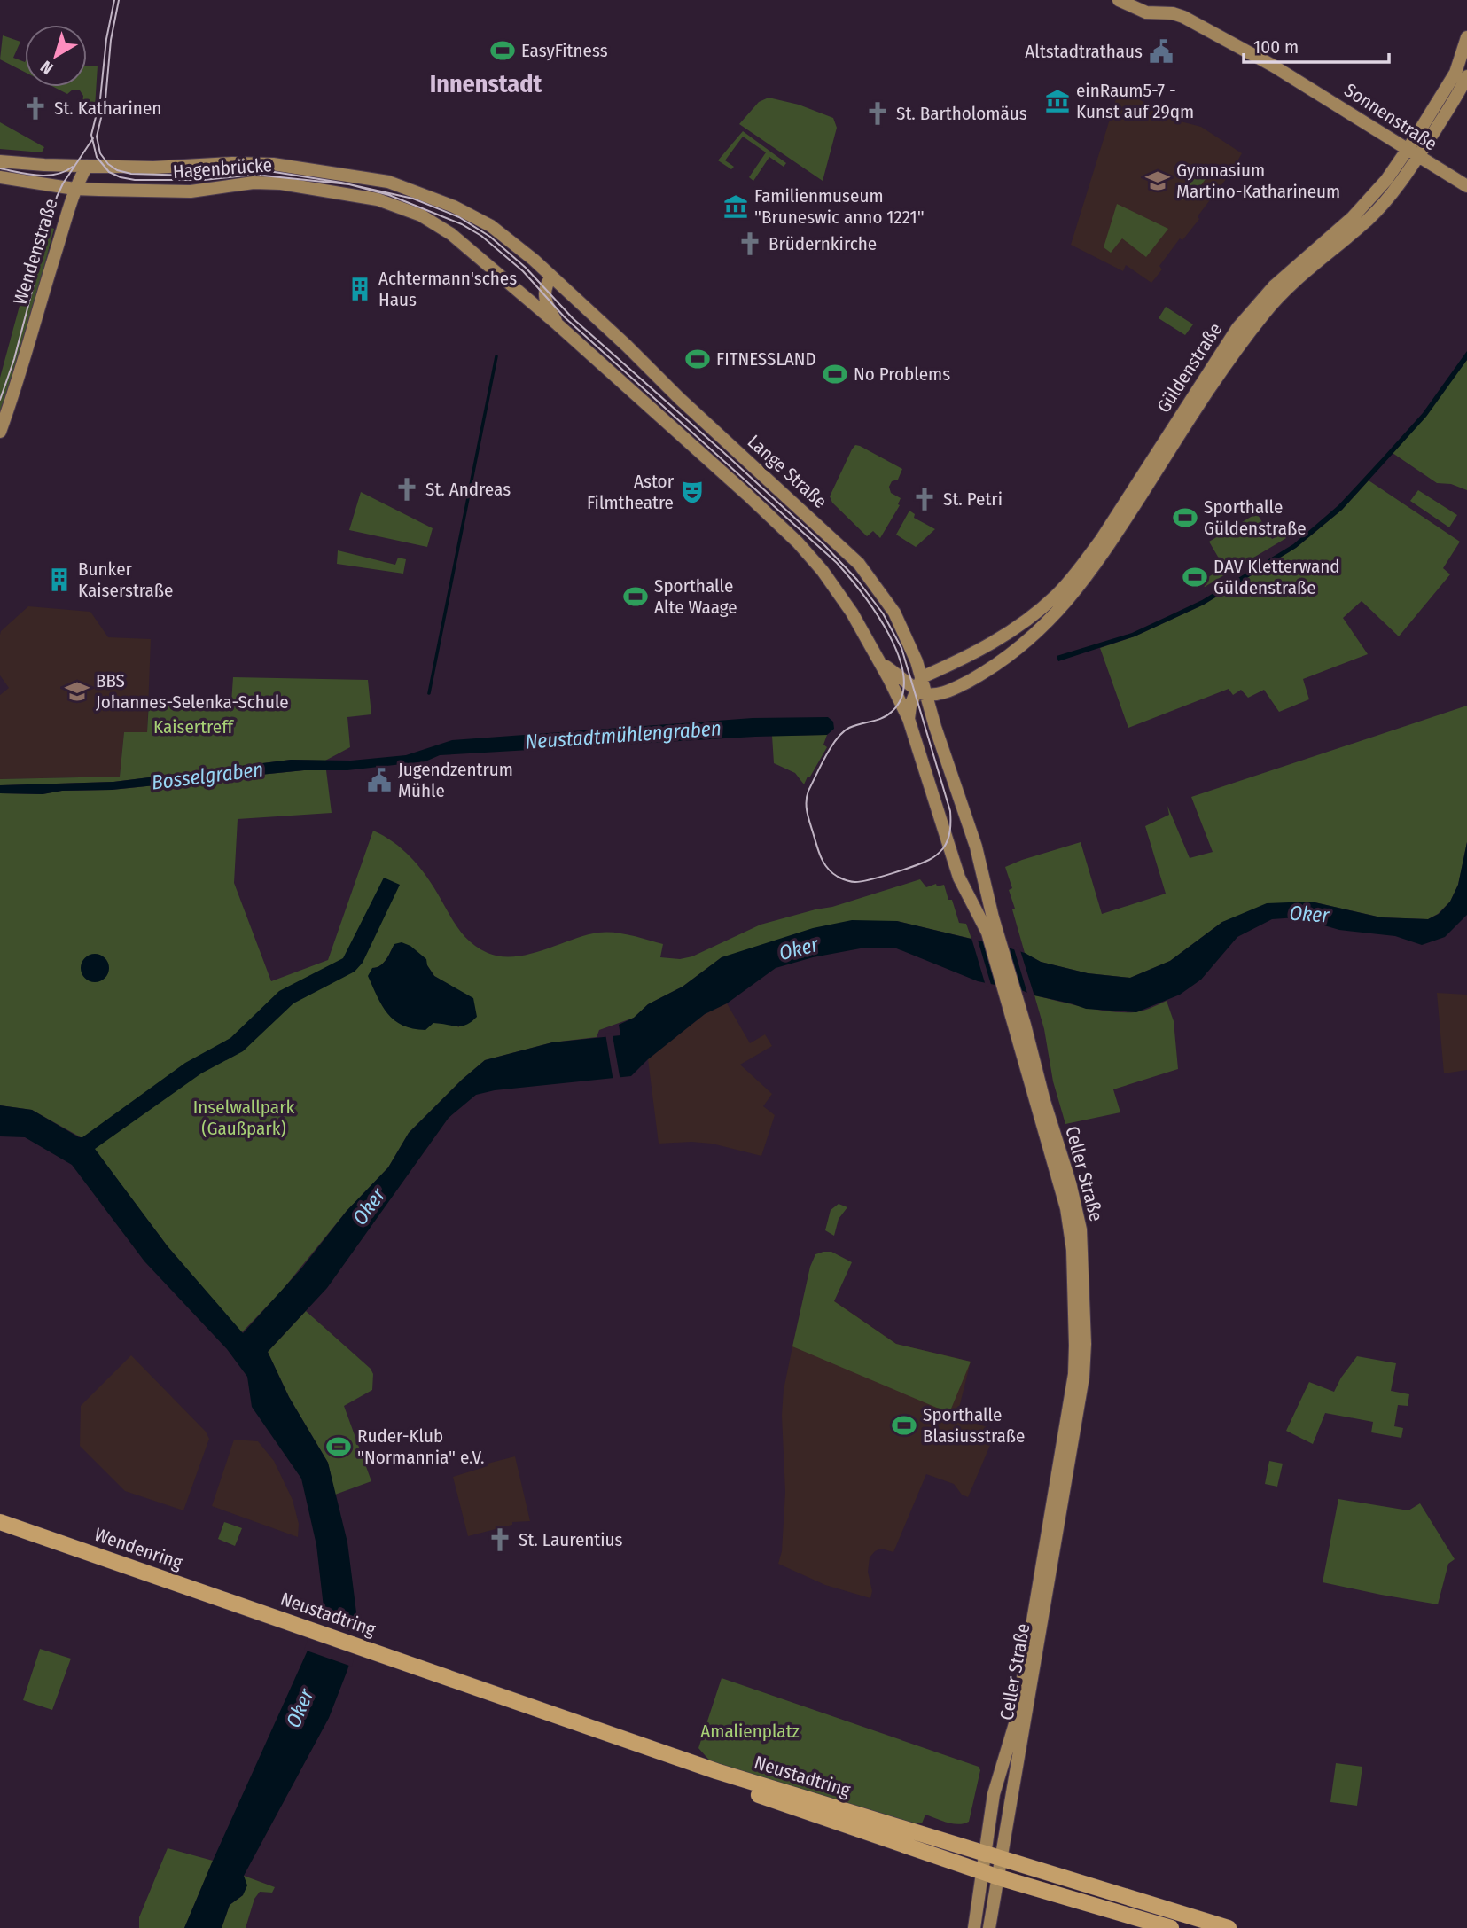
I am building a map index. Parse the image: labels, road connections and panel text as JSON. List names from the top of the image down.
{
  "streets": {
    "main road": [
      "Sonnenstraße",
      "Hagenbrücke",
      "Wendenstraße",
      "Güldenstraße",
      "Lange Straße",
      "Celler Straße",
      "Wendenring",
      "Neustadtring"
    ]
  },
  "crossings": [
    ["Sonnenstraße", "Güldenstraße"],
    ["Hagenbrücke", "Wendenstraße"],
    ["Hagenbrücke", "Lange Straße"],
    ["Güldenstraße", "Lange Straße"],
    ["Güldenstraße", "Celler Straße"],
    ["Celler Straße", "Neustadtring"],
    ["Wendenring", "Neustadtring"]
  ],
  "districts": ["Innenstadt"],
  "water": ["Neustadtmühlengraben", "Bosselgraben", "Oker"],
  "parks": ["Kaisertreff", "Inselwallpark (Gaußpark)", "Amalienplatz"],
  "places": {
    "sports": [
      "EasyFitness",
      "FITNESSLAND",
      "No Problems",
      "Sporthalle Güldenstraße",
      "DAV Kletterwand Güldenstraße",
      "Sporthalle Alte Waage",
      "Sporthalle Blasiusstraße",
      "Ruder-Klub \"Normannia\" e.V."
    ],
    "public building": ["Altstadtrathaus", "Jugendzentrum Mühle"],
    "museum": ["einRaum5-7 - Kunst auf 29qm", "Familienmuseum \"Bruneswic anno 1221\""],
    "church": [
      "St. Katharinen",
      "St. Bartholomäus",
      "Brüdernkirche",
      "St. Andreas",
      "St. Petri",
      "St. Laurentius"
    ],
    "school or university": ["Gymnasium Martino-Katharineum", "BBS Johannes-Selenka-Schule"],
    "building": ["Achtermann'sches Haus", "Bunker Kaiserstraße"],
    "theatre": ["Astor Filmtheatre"]
  },
  "scale_bar": "100 m",
  "north": "bottom left"
}
